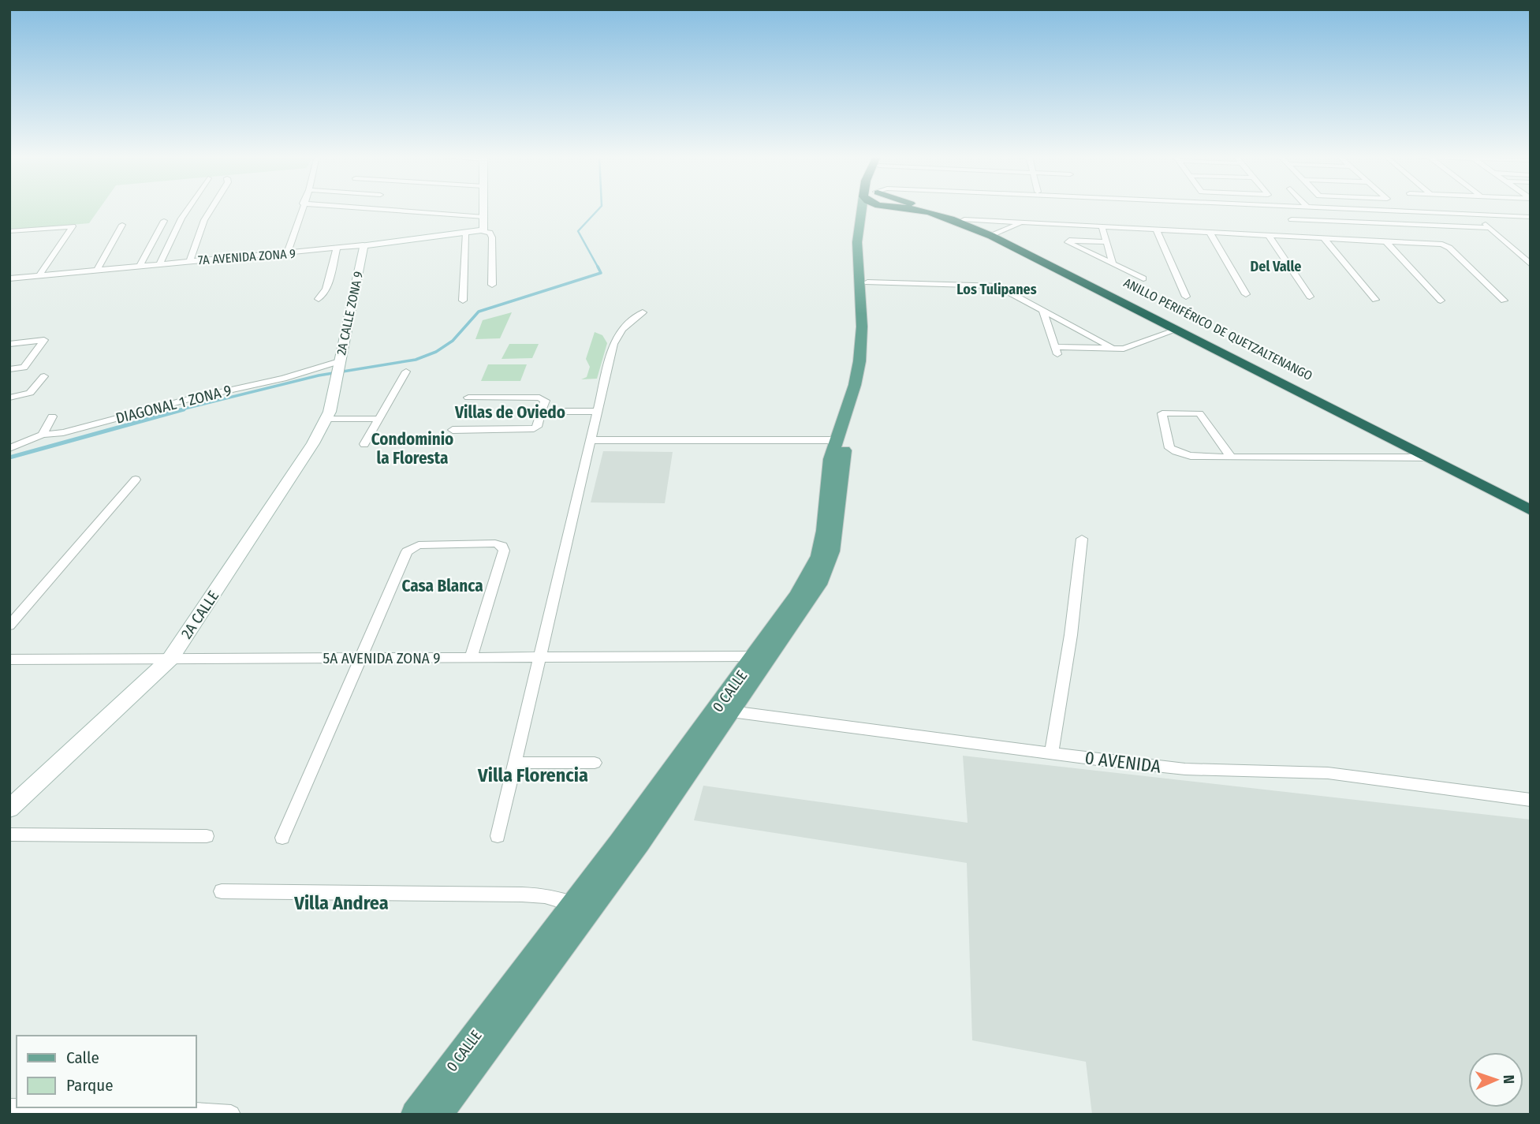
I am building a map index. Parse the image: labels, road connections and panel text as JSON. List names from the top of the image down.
{
  "streets": {
    "highway": ["ANILLO PERIFÉRICO DE QUETZALTENANGO"],
    "main road": ["0 CALLE"],
    "street": [
      "7A AVENIDA ZONA 9",
      "2A CALLE ZONA 9",
      "DIAGONAL 1 ZONA 9",
      "2A CALLE",
      "5A AVENIDA ZONA 9",
      "0 AVENIDA"
    ]
  },
  "crossings": [
    ["7A AVENIDA ZONA 9", "2A CALLE ZONA 9"],
    ["2A CALLE ZONA 9", "DIAGONAL 1 ZONA 9"],
    ["2A CALLE ZONA 9", "2A CALLE"],
    ["2A CALLE", "5A AVENIDA ZONA 9"],
    ["5A AVENIDA ZONA 9", "0 CALLE"],
    ["0 CALLE", "0 AVENIDA"]
  ],
  "districts": [
    "Del Valle",
    "Los Tulipanes",
    "Villas de Oviedo",
    "Condominio la Floresta",
    "Casa Blanca",
    "Villa Florencia",
    "Villa Andrea"
  ],
  "legend": ["Calle", "Parque"],
  "north": "right"
}
